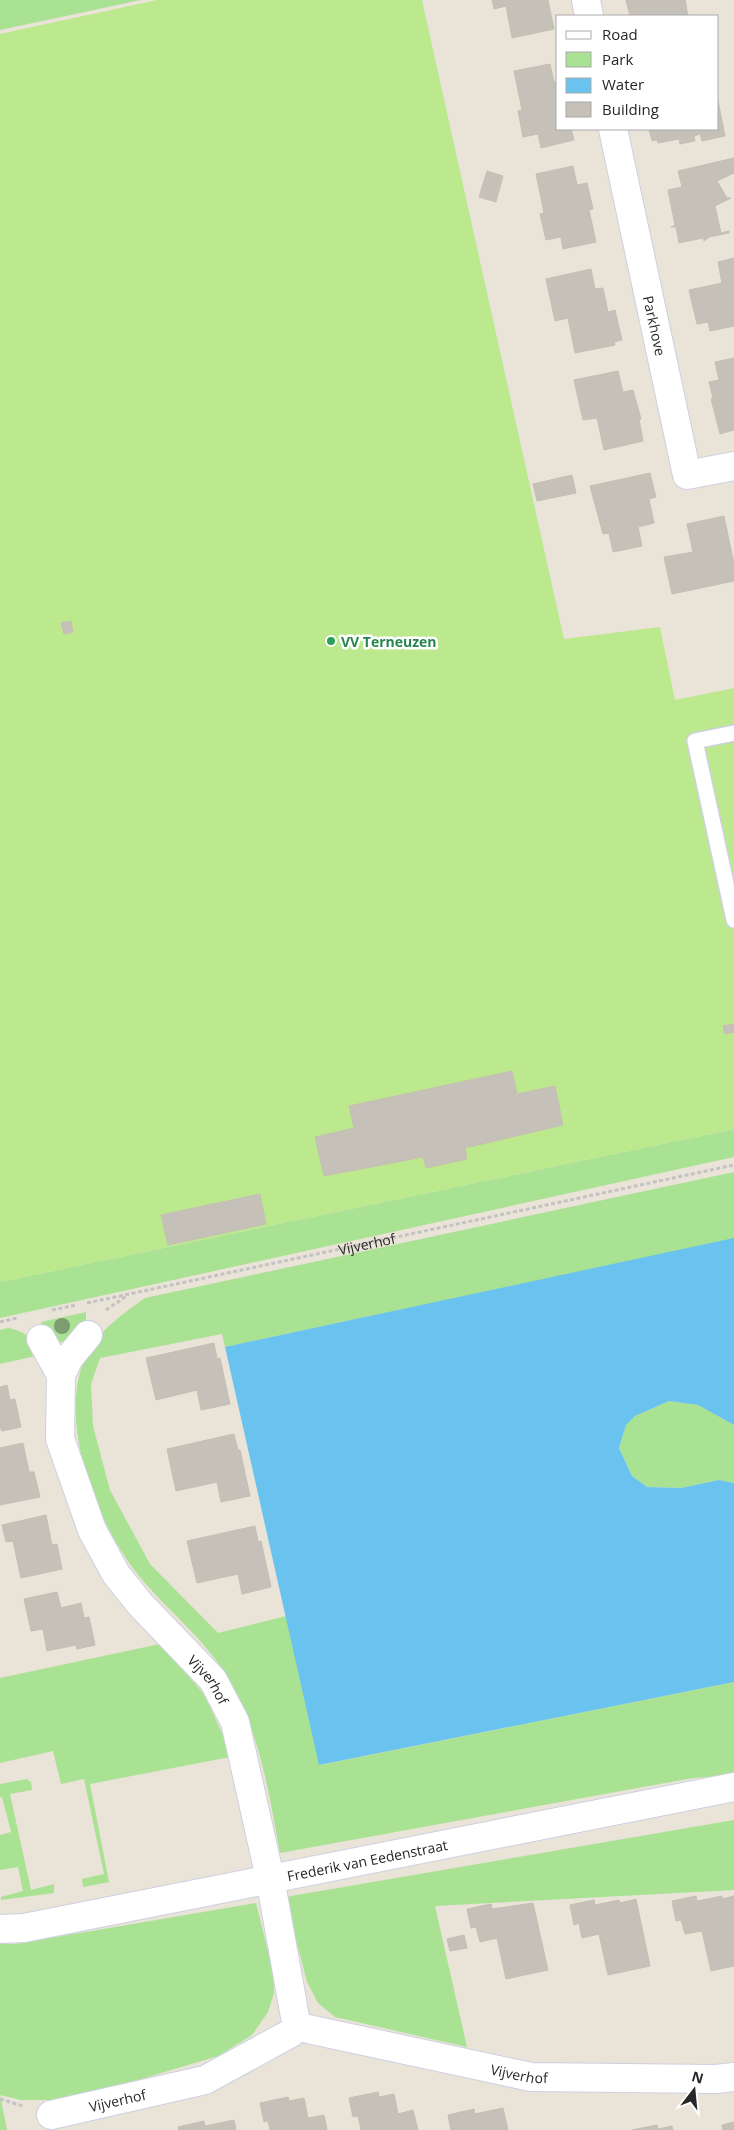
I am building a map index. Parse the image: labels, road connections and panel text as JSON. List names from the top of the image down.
{
  "streets": {
    "street": ["Parkhove", "Vijverhof", "Frederik van Eedenstraat"]
  },
  "crossings": [
    ["Vijverhof", "Frederik van Eedenstraat"]
  ],
  "places": ["VV Terneuzen"],
  "legend": [
    "Road",
    "Park",
    "Water",
    "Building"
  ],
  "north": "top"
}
